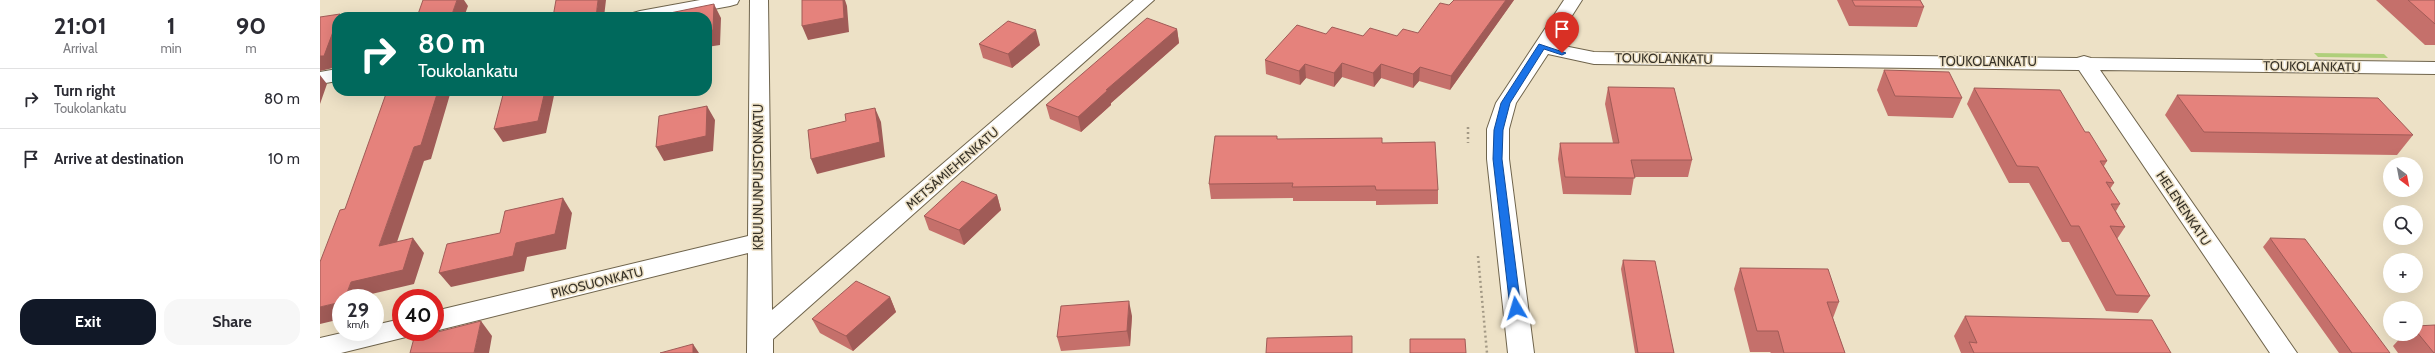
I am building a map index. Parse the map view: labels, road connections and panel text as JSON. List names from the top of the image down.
{
  "streets": {
    "street": [
      "TOUKOLANKATU",
      "METSÄMIEHENKATU",
      "KRUUNUNPUISTONKATU",
      "HELENENKATU",
      "PIKOSUONKATU"
    ]
  },
  "crossings": [
    ["TOUKOLANKATU", "HELENENKATU"],
    ["METSÄMIEHENKATU", "KRUUNUNPUISTONKATU"],
    ["KRUUNUNPUISTONKATU", "PIKOSUONKATU"]
  ],
  "north": "bottom right",
  "page": {
    "eta": [
      "21:01",
      "Arrival",
      "1",
      "min",
      "90",
      "m"
    ],
    "turn": ["80 m", "Toukolankatu"],
    "list": [
      {
        "name": "Turn right",
        "note": "Toukolankatu",
        "value": "80 m"
      },
      {
        "name": "Arrive at destination",
        "value": "10 m"
      }
    ],
    "map_buttons": ["+", "−"],
    "speed": "29 km/h",
    "limit": "40",
    "buttons": ["Exit", "Share"]
  }
}
